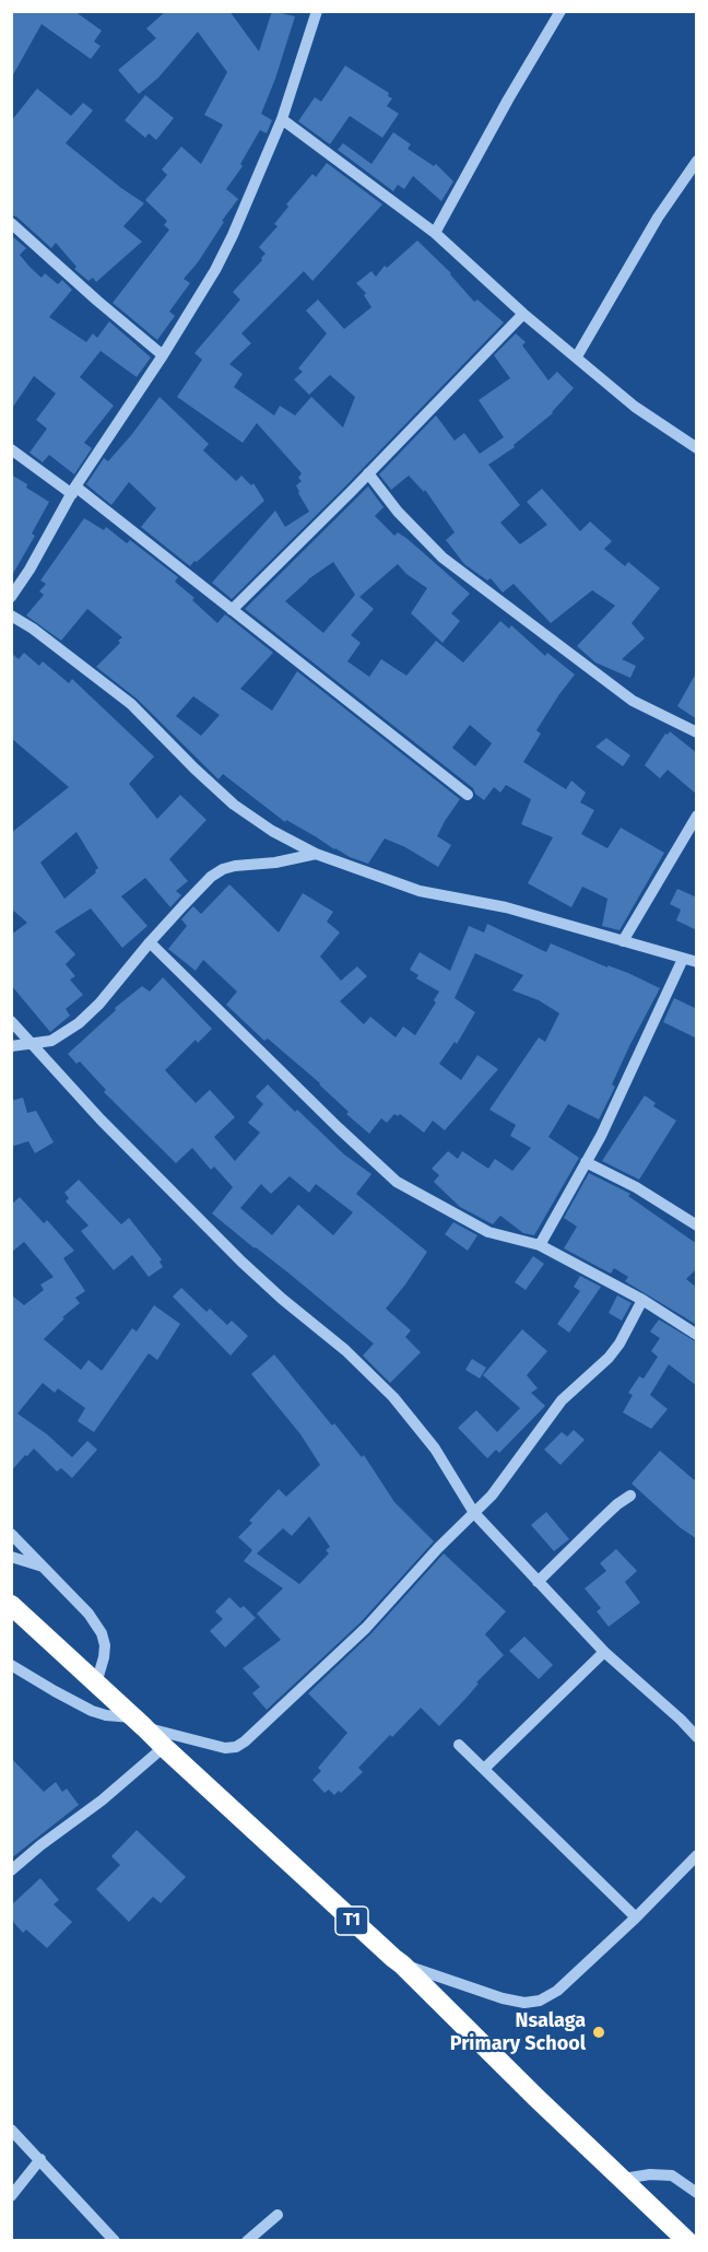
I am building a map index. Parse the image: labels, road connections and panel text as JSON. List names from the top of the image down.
{
  "streets": {
    "highway": ["T1"]
  },
  "places": ["Nsalaga Primary School"]
}
